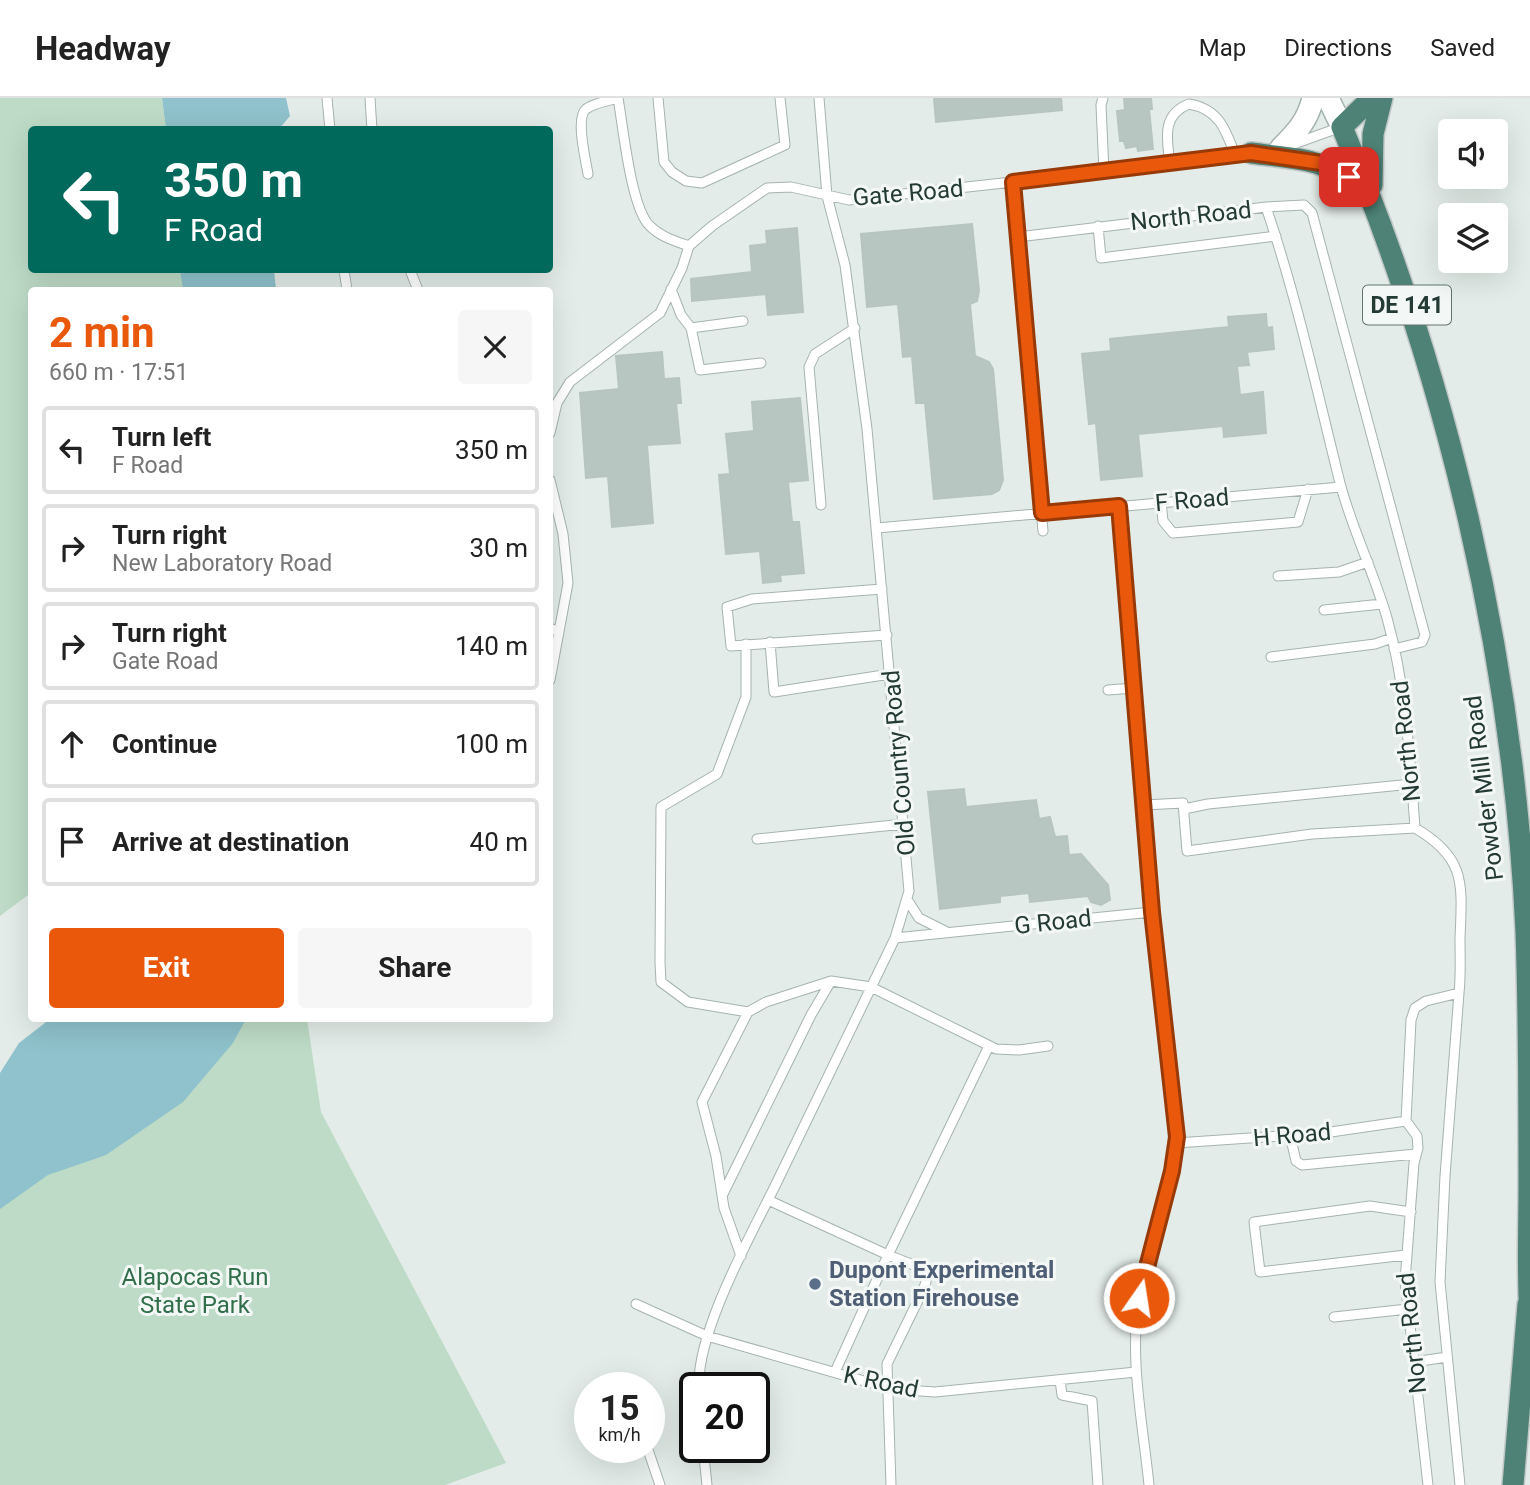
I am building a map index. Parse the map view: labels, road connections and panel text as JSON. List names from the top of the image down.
{
  "streets": {
    "highway": ["DE 141", "Powder Mill Road"],
    "lane": [
      "Gate Road",
      "North Road",
      "F Road",
      "Old Country Road",
      "G Road",
      "H Road",
      "K Road"
    ]
  },
  "crossings": [
    ["Gate Road", "Old Country Road"],
    ["Gate Road", "Powder Mill Road"],
    ["North Road", "F Road"],
    ["North Road", "H Road"],
    ["DE 141", "Powder Mill Road"],
    ["F Road", "Old Country Road"],
    ["Old Country Road", "G Road"],
    ["Old Country Road", "K Road"]
  ],
  "parks": ["Alapocas Run State Park"],
  "places": ["Dupont Experimental Station Firehouse"],
  "page": {
    "header": "Headway",
    "nav": ["Map", "Directions", "Saved"],
    "turn": ["350 m", "F Road"],
    "heading": ["2 min", "660 m · 17:51"],
    "list": [
      {
        "name": "Turn left",
        "note": "F Road",
        "value": "350 m"
      },
      {
        "name": "Turn right",
        "note": "New Laboratory Road",
        "value": "30 m"
      },
      {
        "name": "Turn right",
        "note": "Gate Road",
        "value": "140 m"
      },
      {
        "name": "Continue",
        "value": "100 m"
      },
      {
        "name": "Arrive at destination",
        "value": "40 m"
      }
    ],
    "buttons": ["Exit", "Share"],
    "speed": "15 km/h",
    "limit": "20"
  }
}
